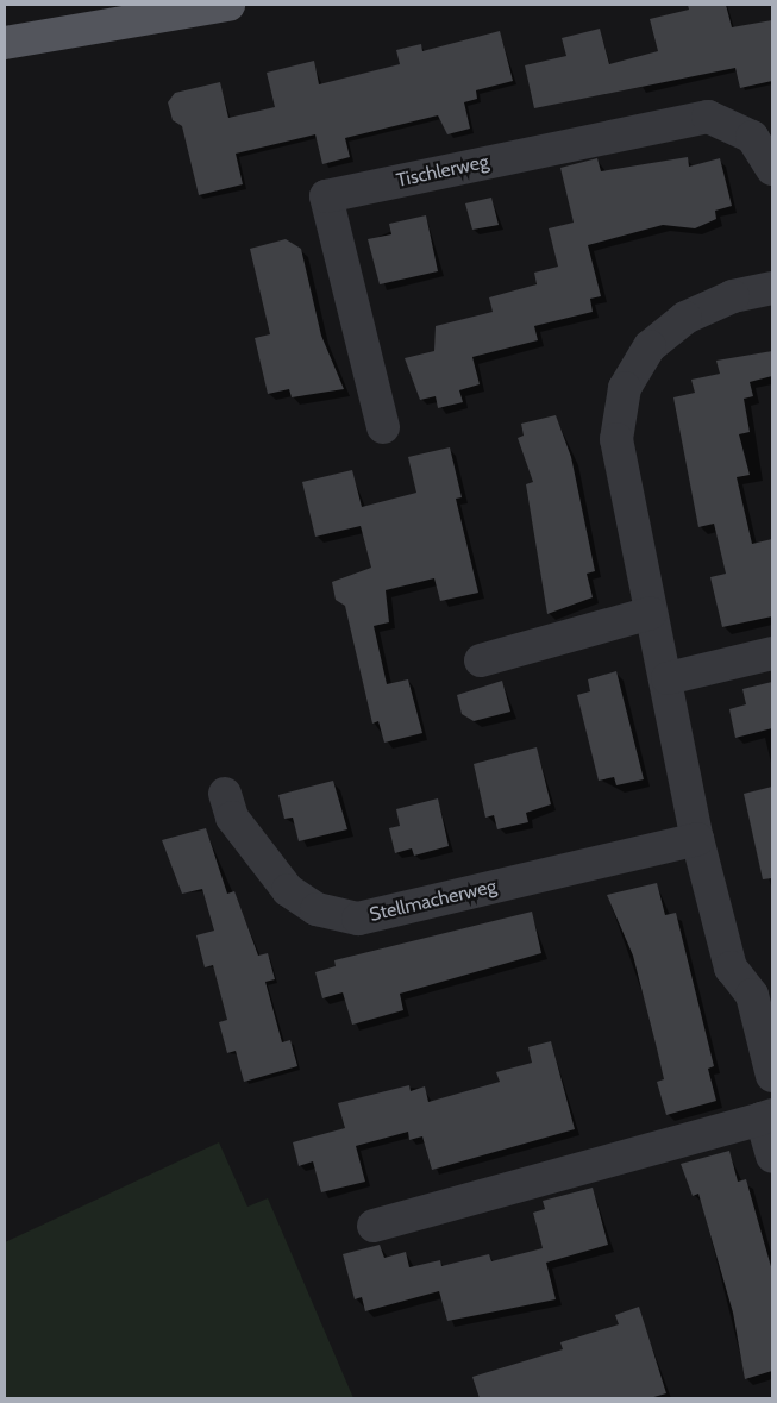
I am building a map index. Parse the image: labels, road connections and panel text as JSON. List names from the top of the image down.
{
  "streets": {
    "street": ["Tischlerweg", "Stellmacherweg"]
  }
}
